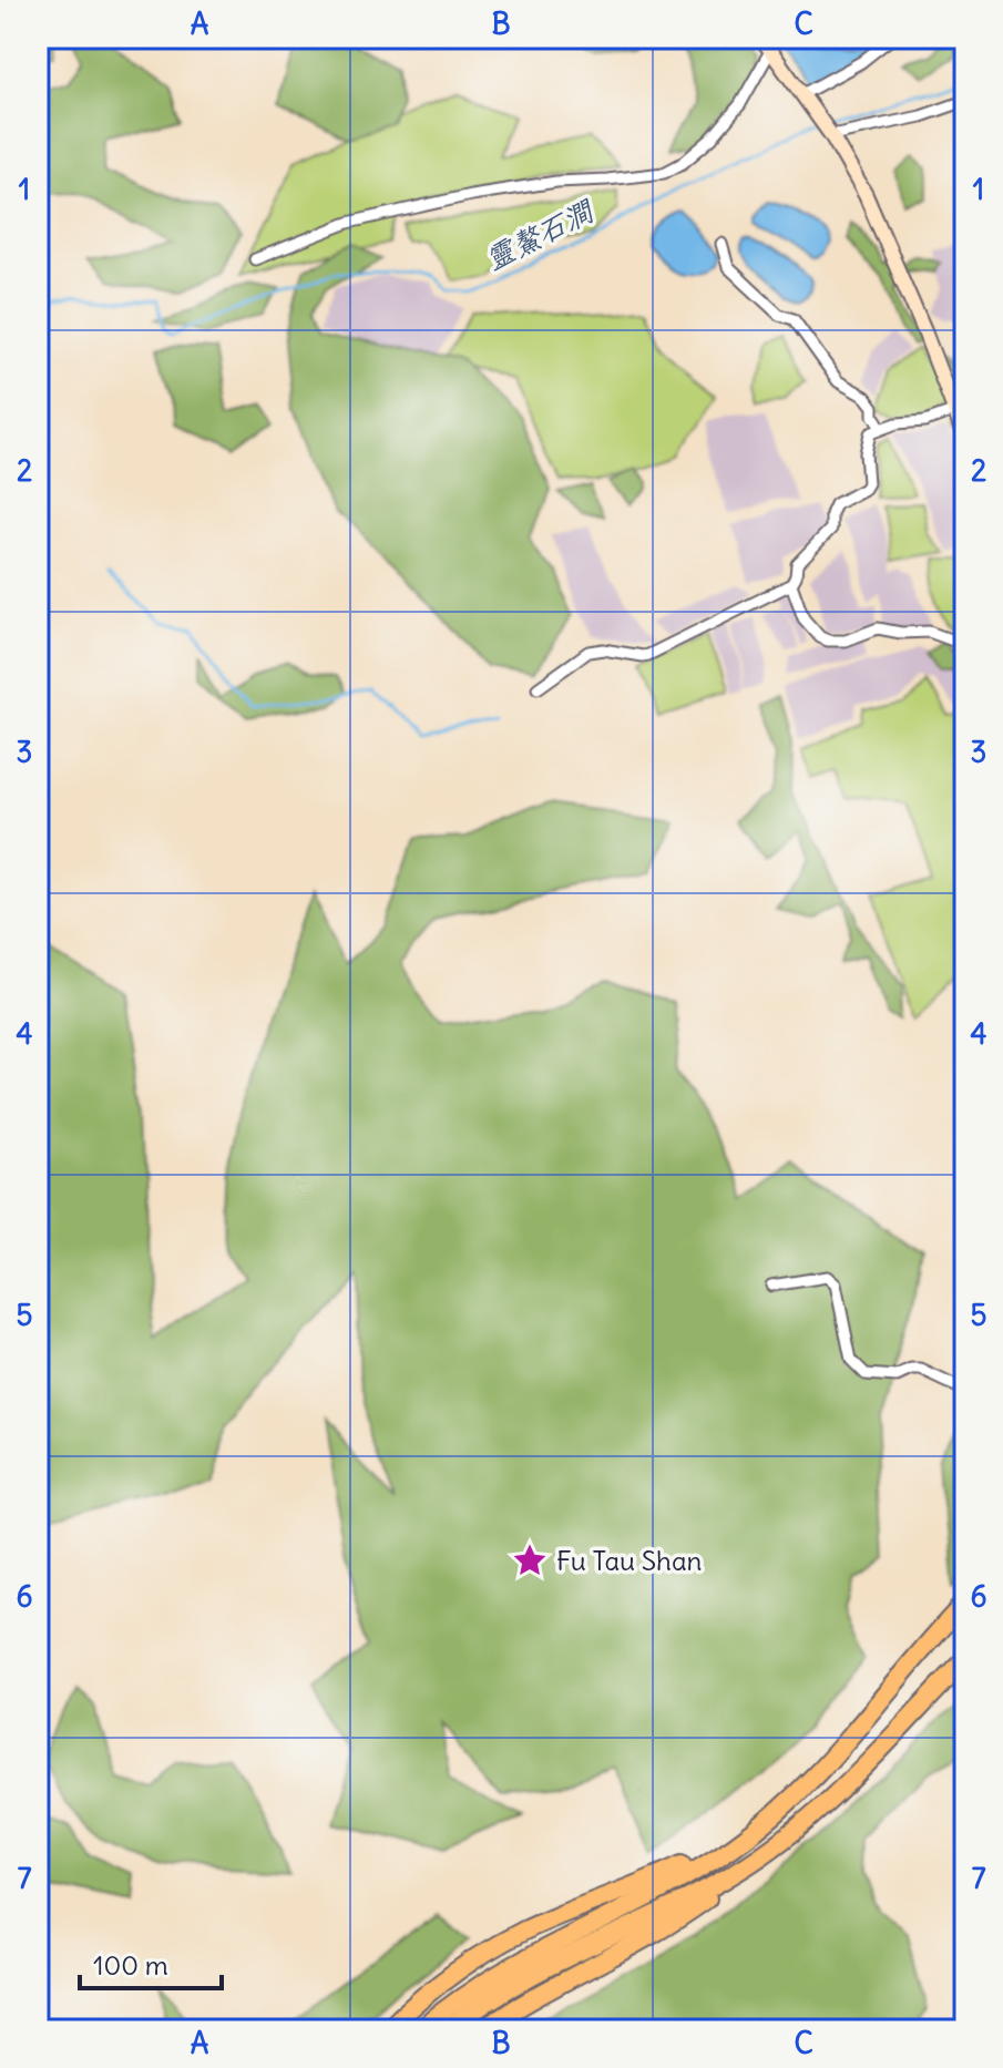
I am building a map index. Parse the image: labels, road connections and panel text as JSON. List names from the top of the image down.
{
  "water": ["靈鰲石澗"],
  "places": {
    "place": ["Fu Tau Shan"]
  },
  "scale_bar": "100 m",
  "grid": {
    "columns": ["A", "B", "C"],
    "rows": [
      "1",
      "2",
      "3",
      "4",
      "5",
      "6",
      "7"
    ]
  }
}
